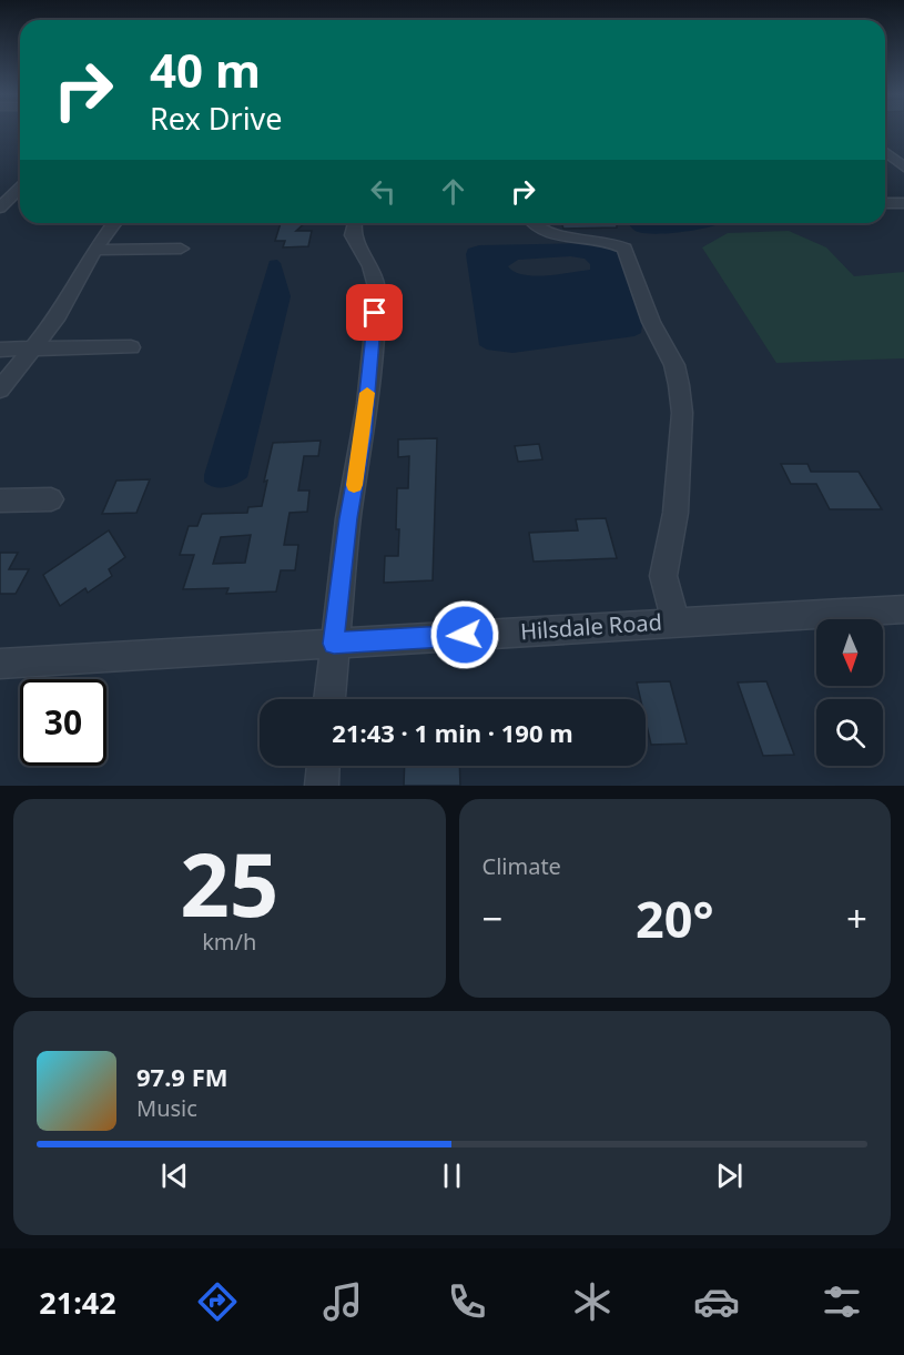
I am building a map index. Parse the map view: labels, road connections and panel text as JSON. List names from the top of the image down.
{
  "streets": {
    "street": ["Hilsdale Road"]
  },
  "north": "bottom",
  "page": {
    "turn": ["40 m", "Rex Drive"],
    "limit": "30",
    "trip": "21:43 · 1 min · 190 m",
    "tile": [
      ["25", "km/h"],
      "Climate"
    ],
    "heat": ["−", "20°", "+"],
    "song": ["97.9 FM", "Music"],
    "tabs": "21:42"
  }
}
